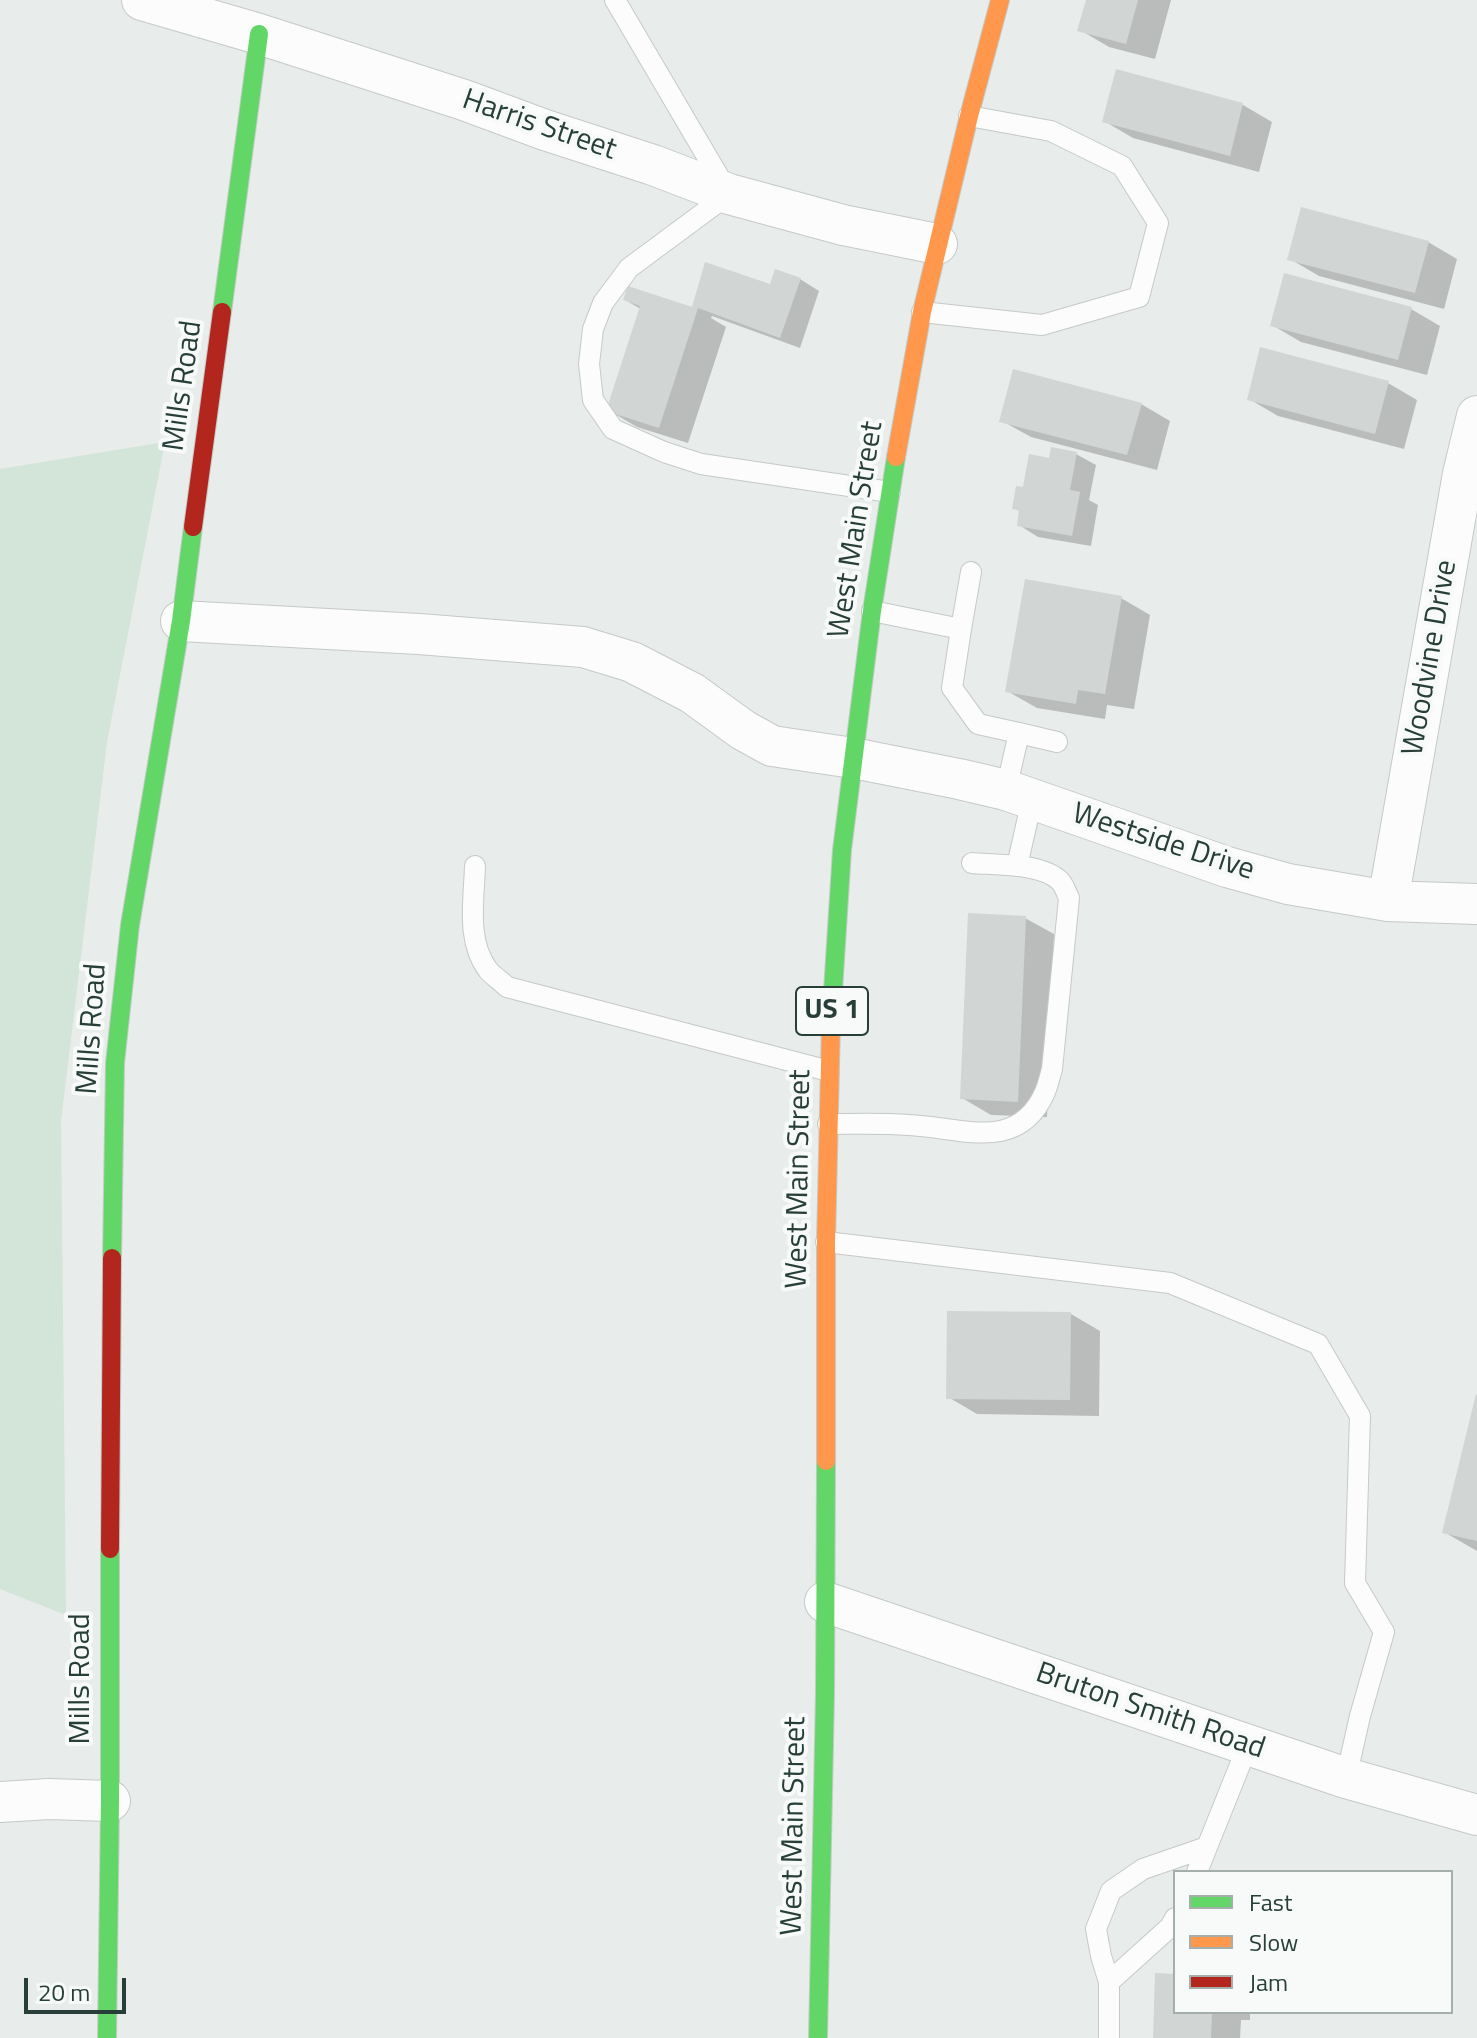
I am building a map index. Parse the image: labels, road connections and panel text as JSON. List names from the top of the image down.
{
  "streets": {
    "main road": ["Mills Road", "West Main Street", "US 1"],
    "street": [
      "Harris Street",
      "Woodvine Drive",
      "Westside Drive",
      "Bruton Smith Road"
    ]
  },
  "crossings": [
    ["Harris Street", "Mills Road"],
    ["Harris Street", "West Main Street"],
    ["Mills Road", "Westside Drive"],
    ["West Main Street", "Westside Drive"],
    ["West Main Street", "Bruton Smith Road"],
    ["Woodvine Drive", "Westside Drive"]
  ],
  "legend": ["Fast", "Slow", "Jam"],
  "scale_bar": "20 m"
}
